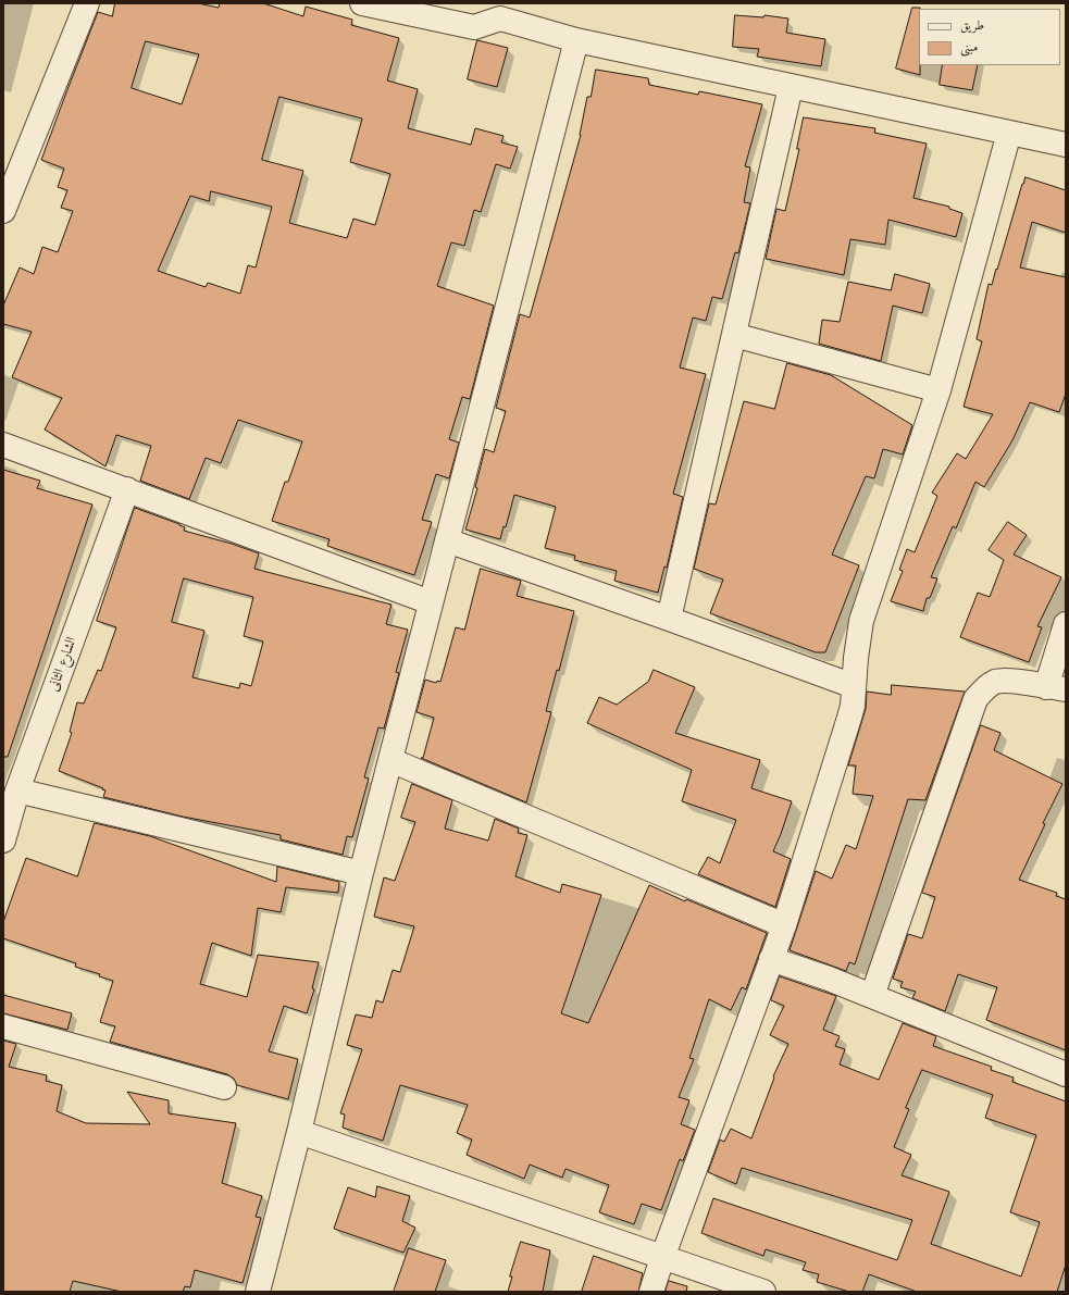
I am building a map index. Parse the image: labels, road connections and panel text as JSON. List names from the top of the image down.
{
  "streets": {
    "street": ["الشارع الثانى"]
  },
  "legend": ["طريق", "مبنى"]
}
